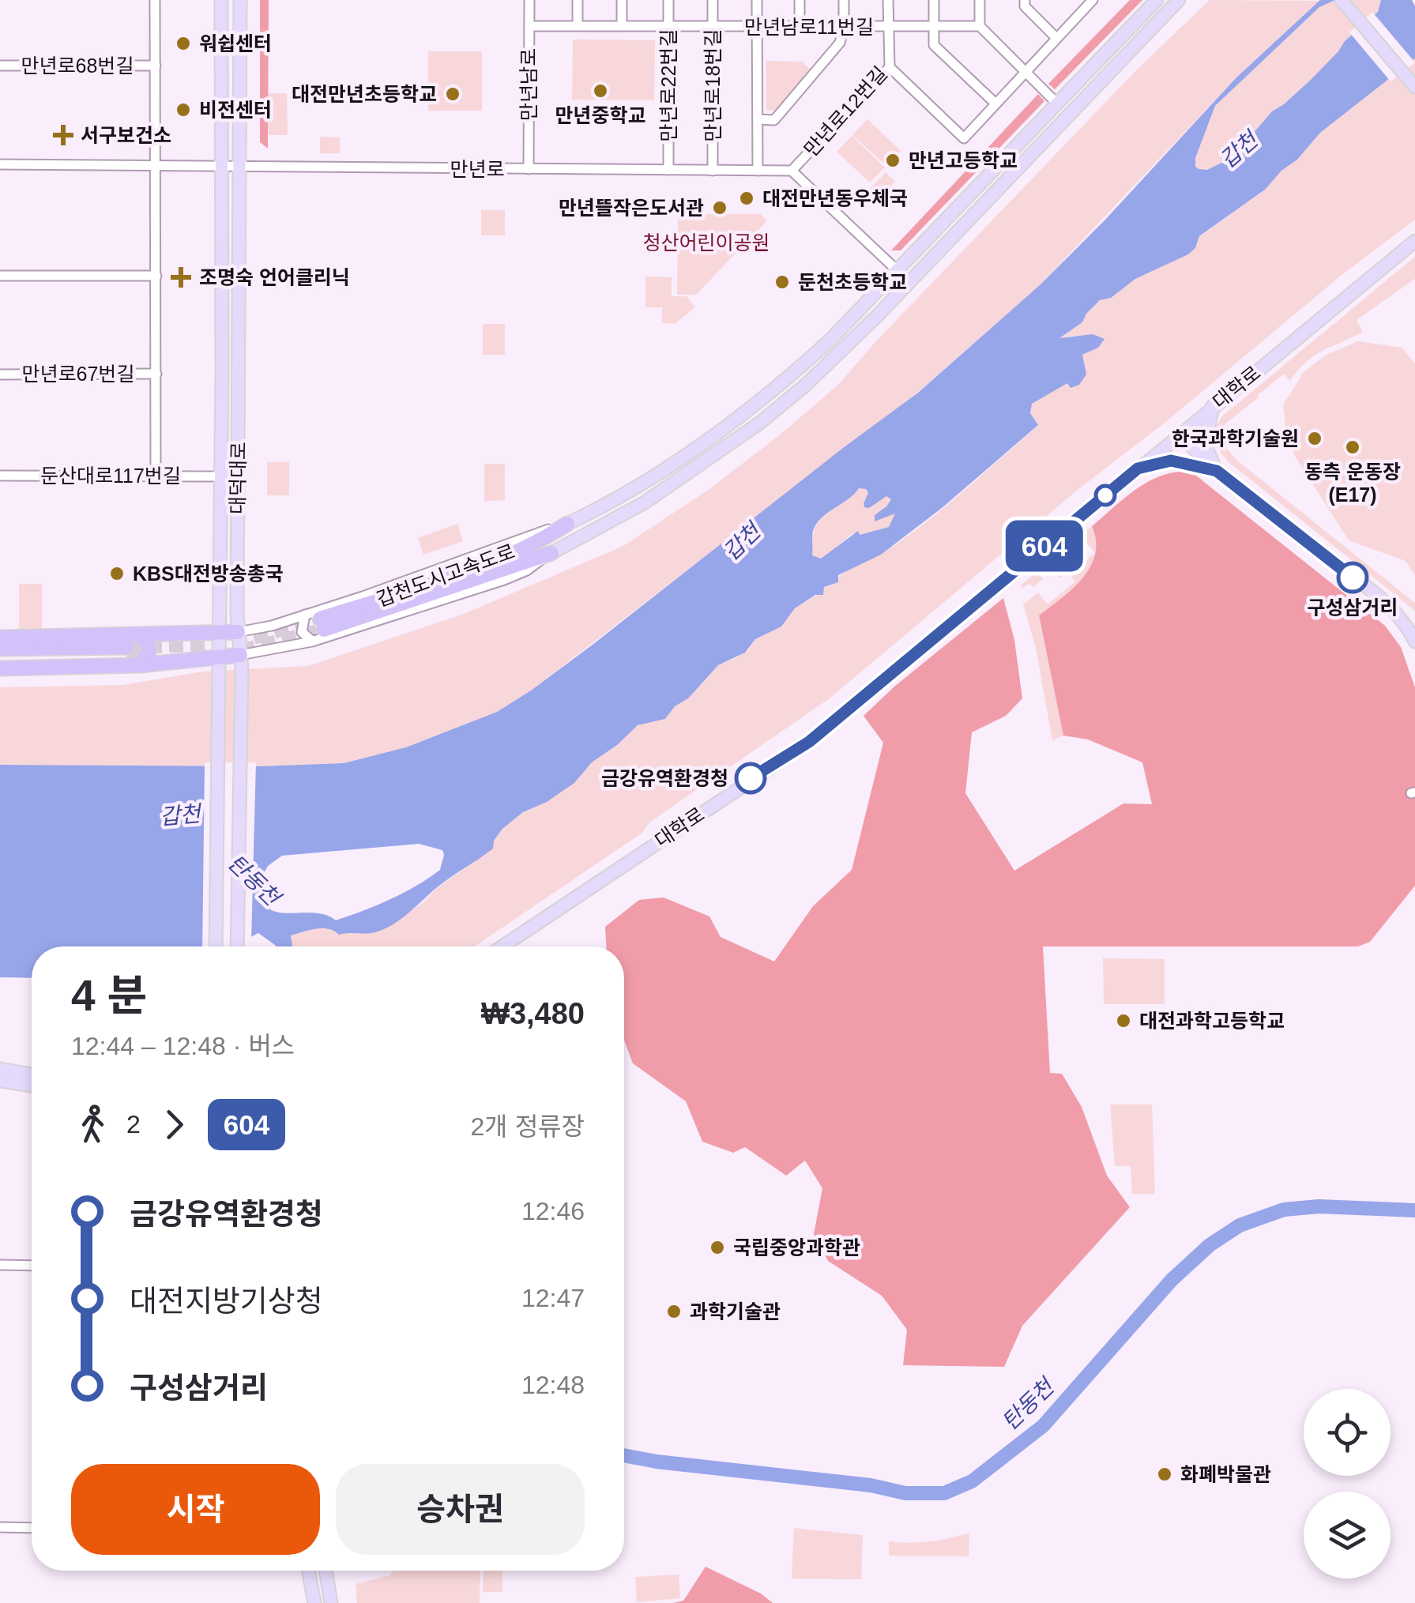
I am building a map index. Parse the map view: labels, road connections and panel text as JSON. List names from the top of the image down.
{
  "streets": {
    "highway": ["갑천도시고속도로"],
    "main road": ["대학로", "대덕대로"],
    "street": [
      "만년남로11번길",
      "만년로68번길",
      "만년남로",
      "만년로22번길",
      "만년로18번길",
      "만년로12번길",
      "만년로",
      "만년로67번길",
      "둔산대로117번길"
    ]
  },
  "crossings": [
    ["만년남로11번길", "만년남로"],
    ["만년남로11번길", "만년로22번길"],
    ["만년남로11번길", "만년로18번길"],
    ["만년남로11번길", "만년로12번길"],
    ["만년로68번길", "만년로"],
    ["만년로68번길", "만년로67번길"],
    ["만년남로", "만년로"],
    ["만년로22번길", "만년로"],
    ["만년로18번길", "만년로"],
    ["만년로12번길", "만년로"],
    ["만년로", "만년로67번길"],
    ["만년로", "대덕대로"],
    ["만년로67번길", "둔산대로117번길"],
    ["둔산대로117번길", "대덕대로"]
  ],
  "water": ["갑천", "탄동천"],
  "parks": ["청산어린이공원"],
  "places": {
    "other": [
      "워쉽센터",
      "만년중학교",
      "대전만년초등학교",
      "비전센터",
      "만년고등학교",
      "대전만년동우체국",
      "만년뜰작은도서관",
      "둔천초등학교",
      "한국과학기술원",
      "동측 운동장 (E17)",
      "KBS대전방송총국",
      "구성삼거리",
      "금강유역환경청",
      "대전과학고등학교",
      "국립중앙과학관",
      "과학기술관",
      "화폐박물관"
    ],
    "health": ["서구보건소", "조명숙 언어클리닉"]
  },
  "lines": ["bus line 604"],
  "page": {
    "on_map": "604",
    "heading": ["4 분", "12:44 – 12:48 · 버스", "₩3,480"],
    "legs": ["2", "604", "2개 정류장"],
    "list": [
      {
        "name": "금강유역환경청",
        "value": "12:46"
      },
      {
        "name": "대전지방기상청",
        "value": "12:47"
      },
      {
        "name": "구성삼거리",
        "value": "12:48"
      }
    ],
    "buttons": ["시작", "승차권"]
  }
}
